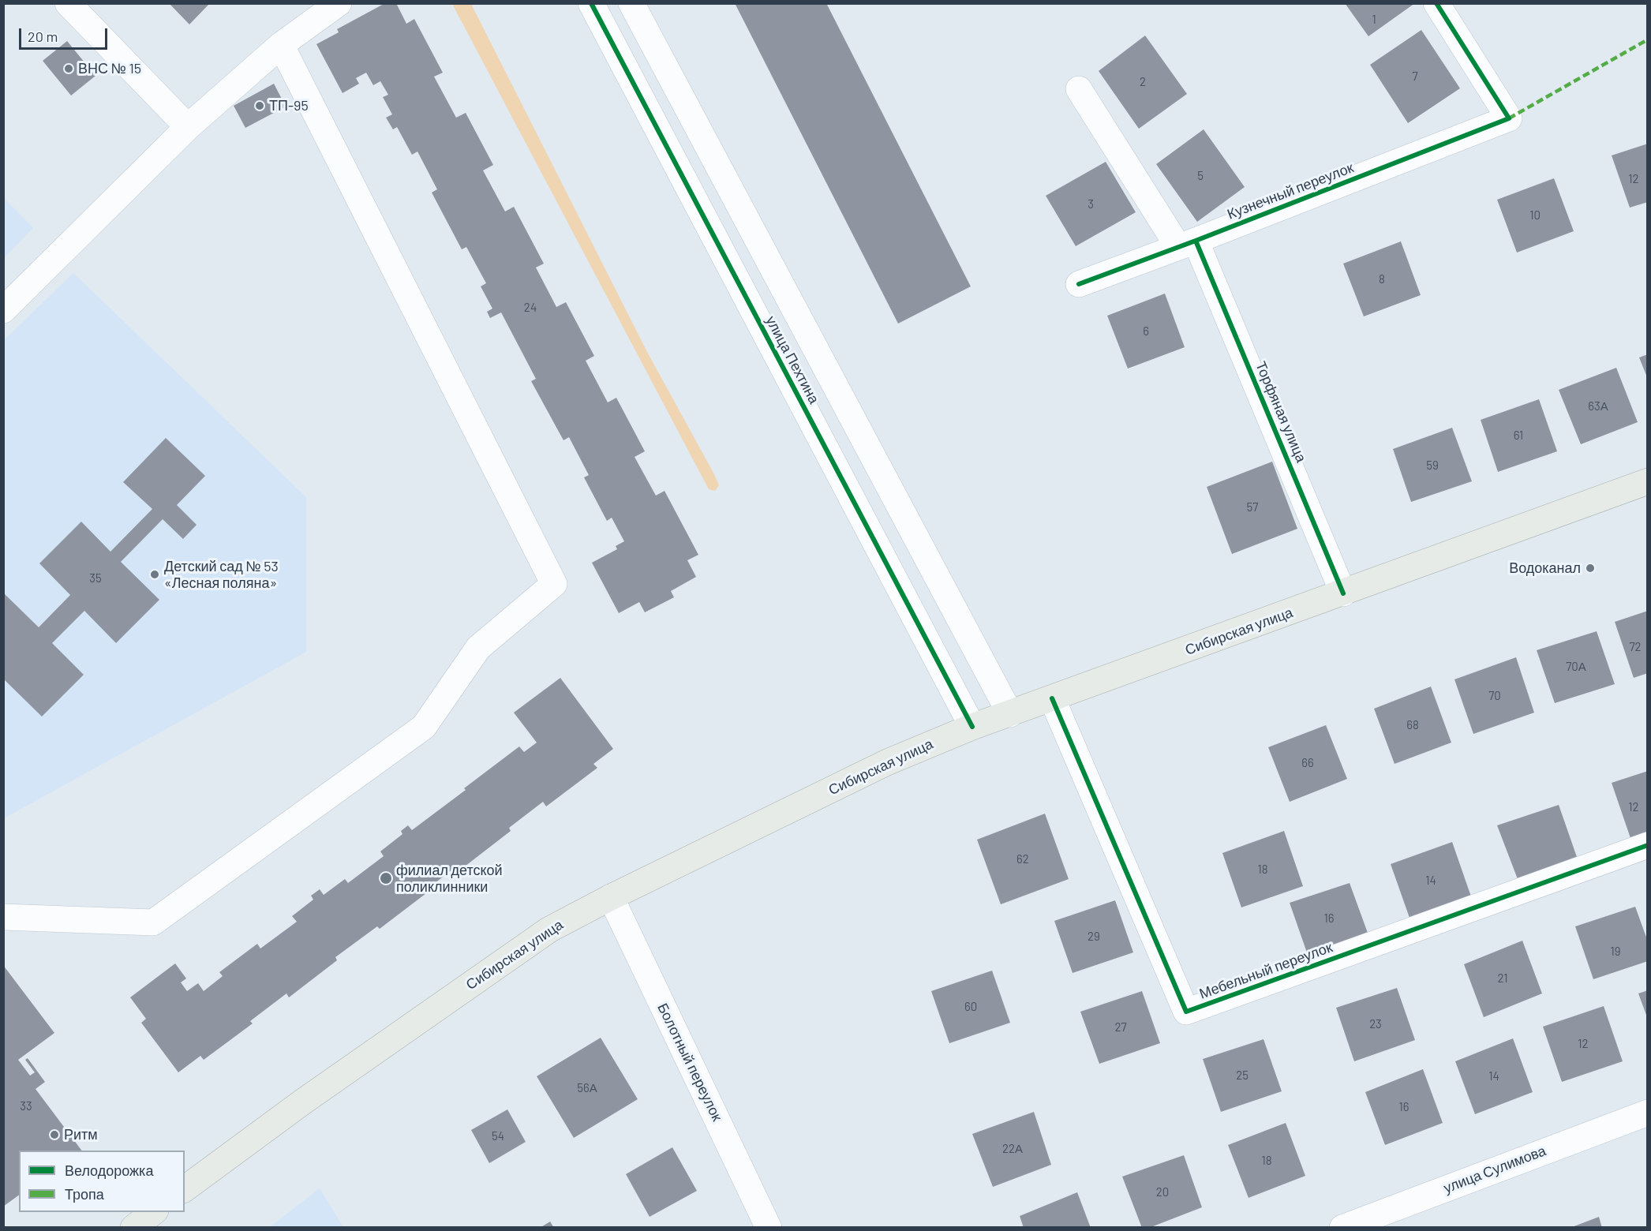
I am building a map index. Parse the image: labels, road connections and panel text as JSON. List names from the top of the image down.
{
  "streets": {
    "main road": ["Сибирская улица"],
    "street": [
      "Кузнечный переулок",
      "улица Пехтина",
      "Торфяная улица",
      "Мебельный переулок",
      "Болотный переулок",
      "улица Сулимова"
    ]
  },
  "crossings": [
    ["Кузнечный переулок", "Торфяная улица"],
    ["улица Пехтина", "Сибирская улица"],
    ["Торфяная улица", "Сибирская улица"],
    ["Сибирская улица", "Мебельный переулок"],
    ["Сибирская улица", "Болотный переулок"]
  ],
  "places": [
    "ВНС № 15",
    "ТП-95",
    "Водоканал",
    "Детский сад № 53 «Лесная поляна»",
    "филиал детской поликлинники",
    "Ритм"
  ],
  "house_numbers": [
    "1",
    "7",
    "2",
    "5",
    "12",
    "3",
    "10",
    "8",
    "24",
    "6",
    "63А",
    "61",
    "59",
    "57",
    "35",
    "72",
    "70А",
    "70",
    "68",
    "66",
    "12",
    "62",
    "18",
    "14",
    "16",
    "29",
    "19",
    "21",
    "60",
    "23",
    "27",
    "12",
    "25",
    "14",
    "56А",
    "33",
    "16",
    "54",
    "22А",
    "18",
    "20"
  ],
  "legend": ["Велодорожка", "Тропа"],
  "scale_bar": "20 m"
}
